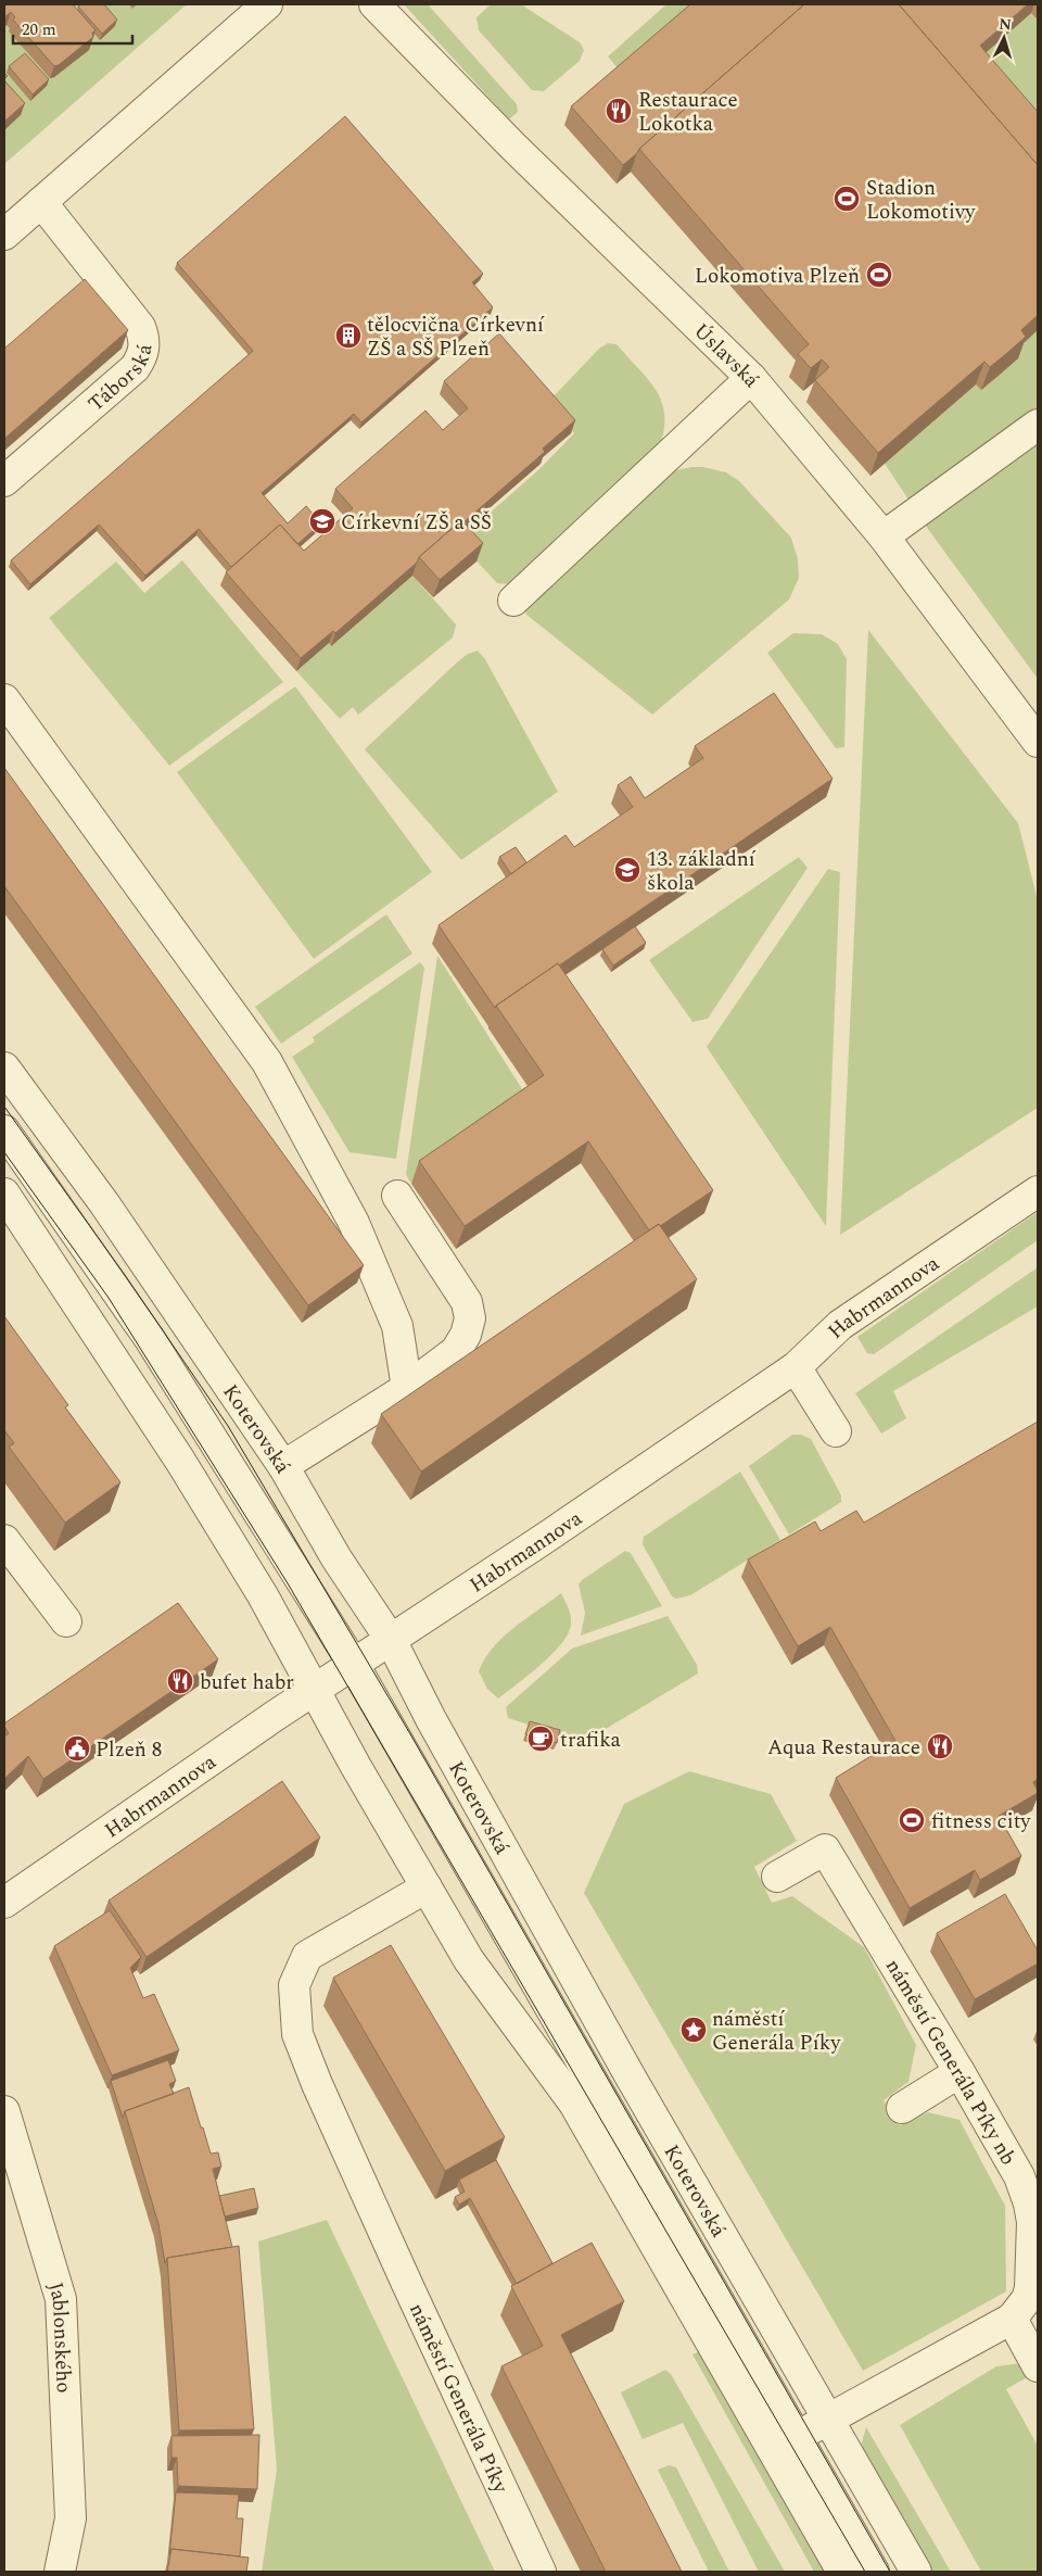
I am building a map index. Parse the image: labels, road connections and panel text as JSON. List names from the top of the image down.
{
  "streets": {
    "street": [
      "Úslavská",
      "Táborská",
      "Habrmannova",
      "Koterovská",
      "náměstí Generála Píky nb",
      "Jablonského",
      "náměstí Generála Píky"
    ]
  },
  "crossings": [
    ["Habrmannova", "Koterovská"],
    ["Koterovská", "náměstí Generála Píky"]
  ],
  "places": {
    "restaurant": ["Restaurace Lokotka", "bufet habr", "Aqua Restaurace"],
    "sports": ["Stadion Lokomotivy", "Lokomotiva Plzeň", "fitness city"],
    "building": ["tělocvična Církevní ZŠ a SŠ Plzeň"],
    "school or university": ["Církevní ZŠ a SŠ", "13. základní škola"],
    "cafe": ["trafika"],
    "public building": ["Plzeň 8"],
    "place": ["náměstí Generála Píky"]
  },
  "scale_bar": "20 m",
  "north": "top"
}
